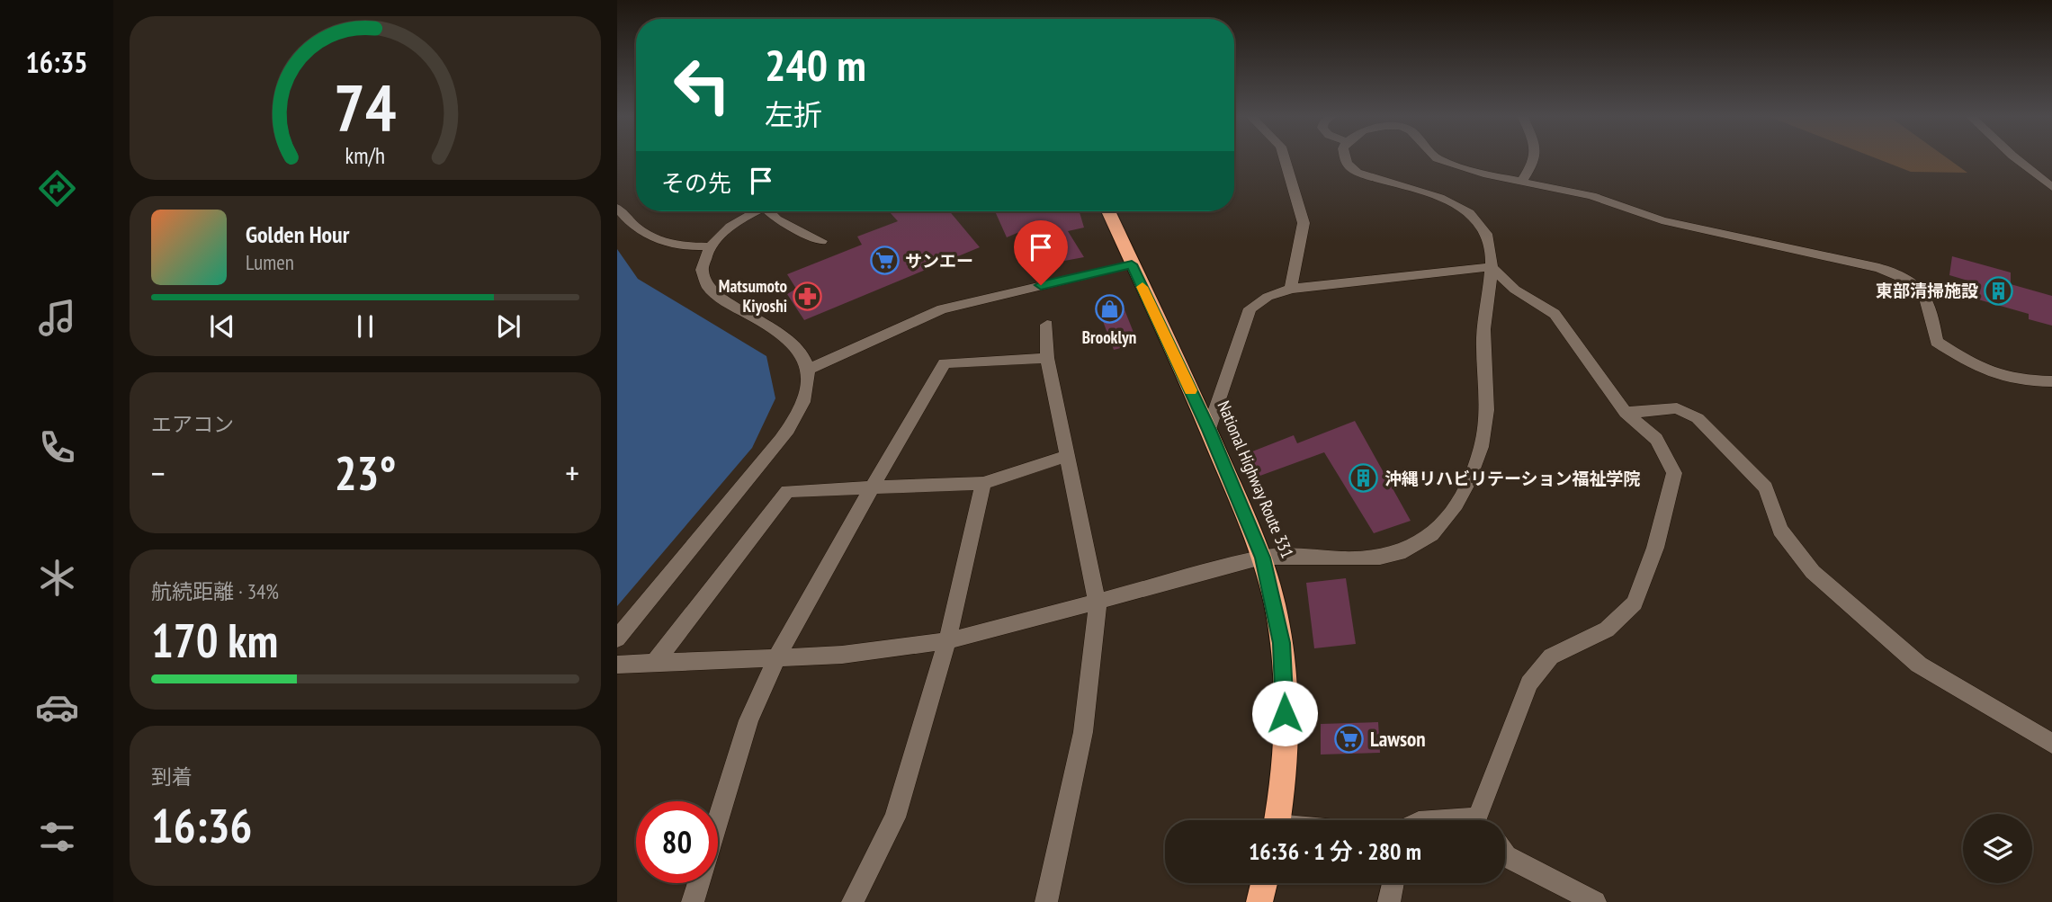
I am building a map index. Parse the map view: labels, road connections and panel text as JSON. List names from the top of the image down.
{
  "streets": {
    "highway": ["National Highway Route 331"]
  },
  "places": {
    "supermarket": ["サンエー", "Lawson"],
    "building": ["東部清掃施設", "沖縄リハビリテーション福祉学院"],
    "pharmacy": ["Matsumoto Kiyoshi"],
    "shop": ["Brooklyn"]
  },
  "page": {
    "tabs": "16:35",
    "turn": ["240 m", "左折"],
    "then": "その先",
    "song": ["Golden Hour", "Lumen"],
    "tile": [
      "エアコン",
      ["航続距離 · 34%", "170 km"],
      ["到着", "16:36"]
    ],
    "heat": ["−", "23°", "+"],
    "limit": "80",
    "trip": "16:36 · 1 分 · 280 m",
    "gauge": ["74", "km/h"]
  }
}
